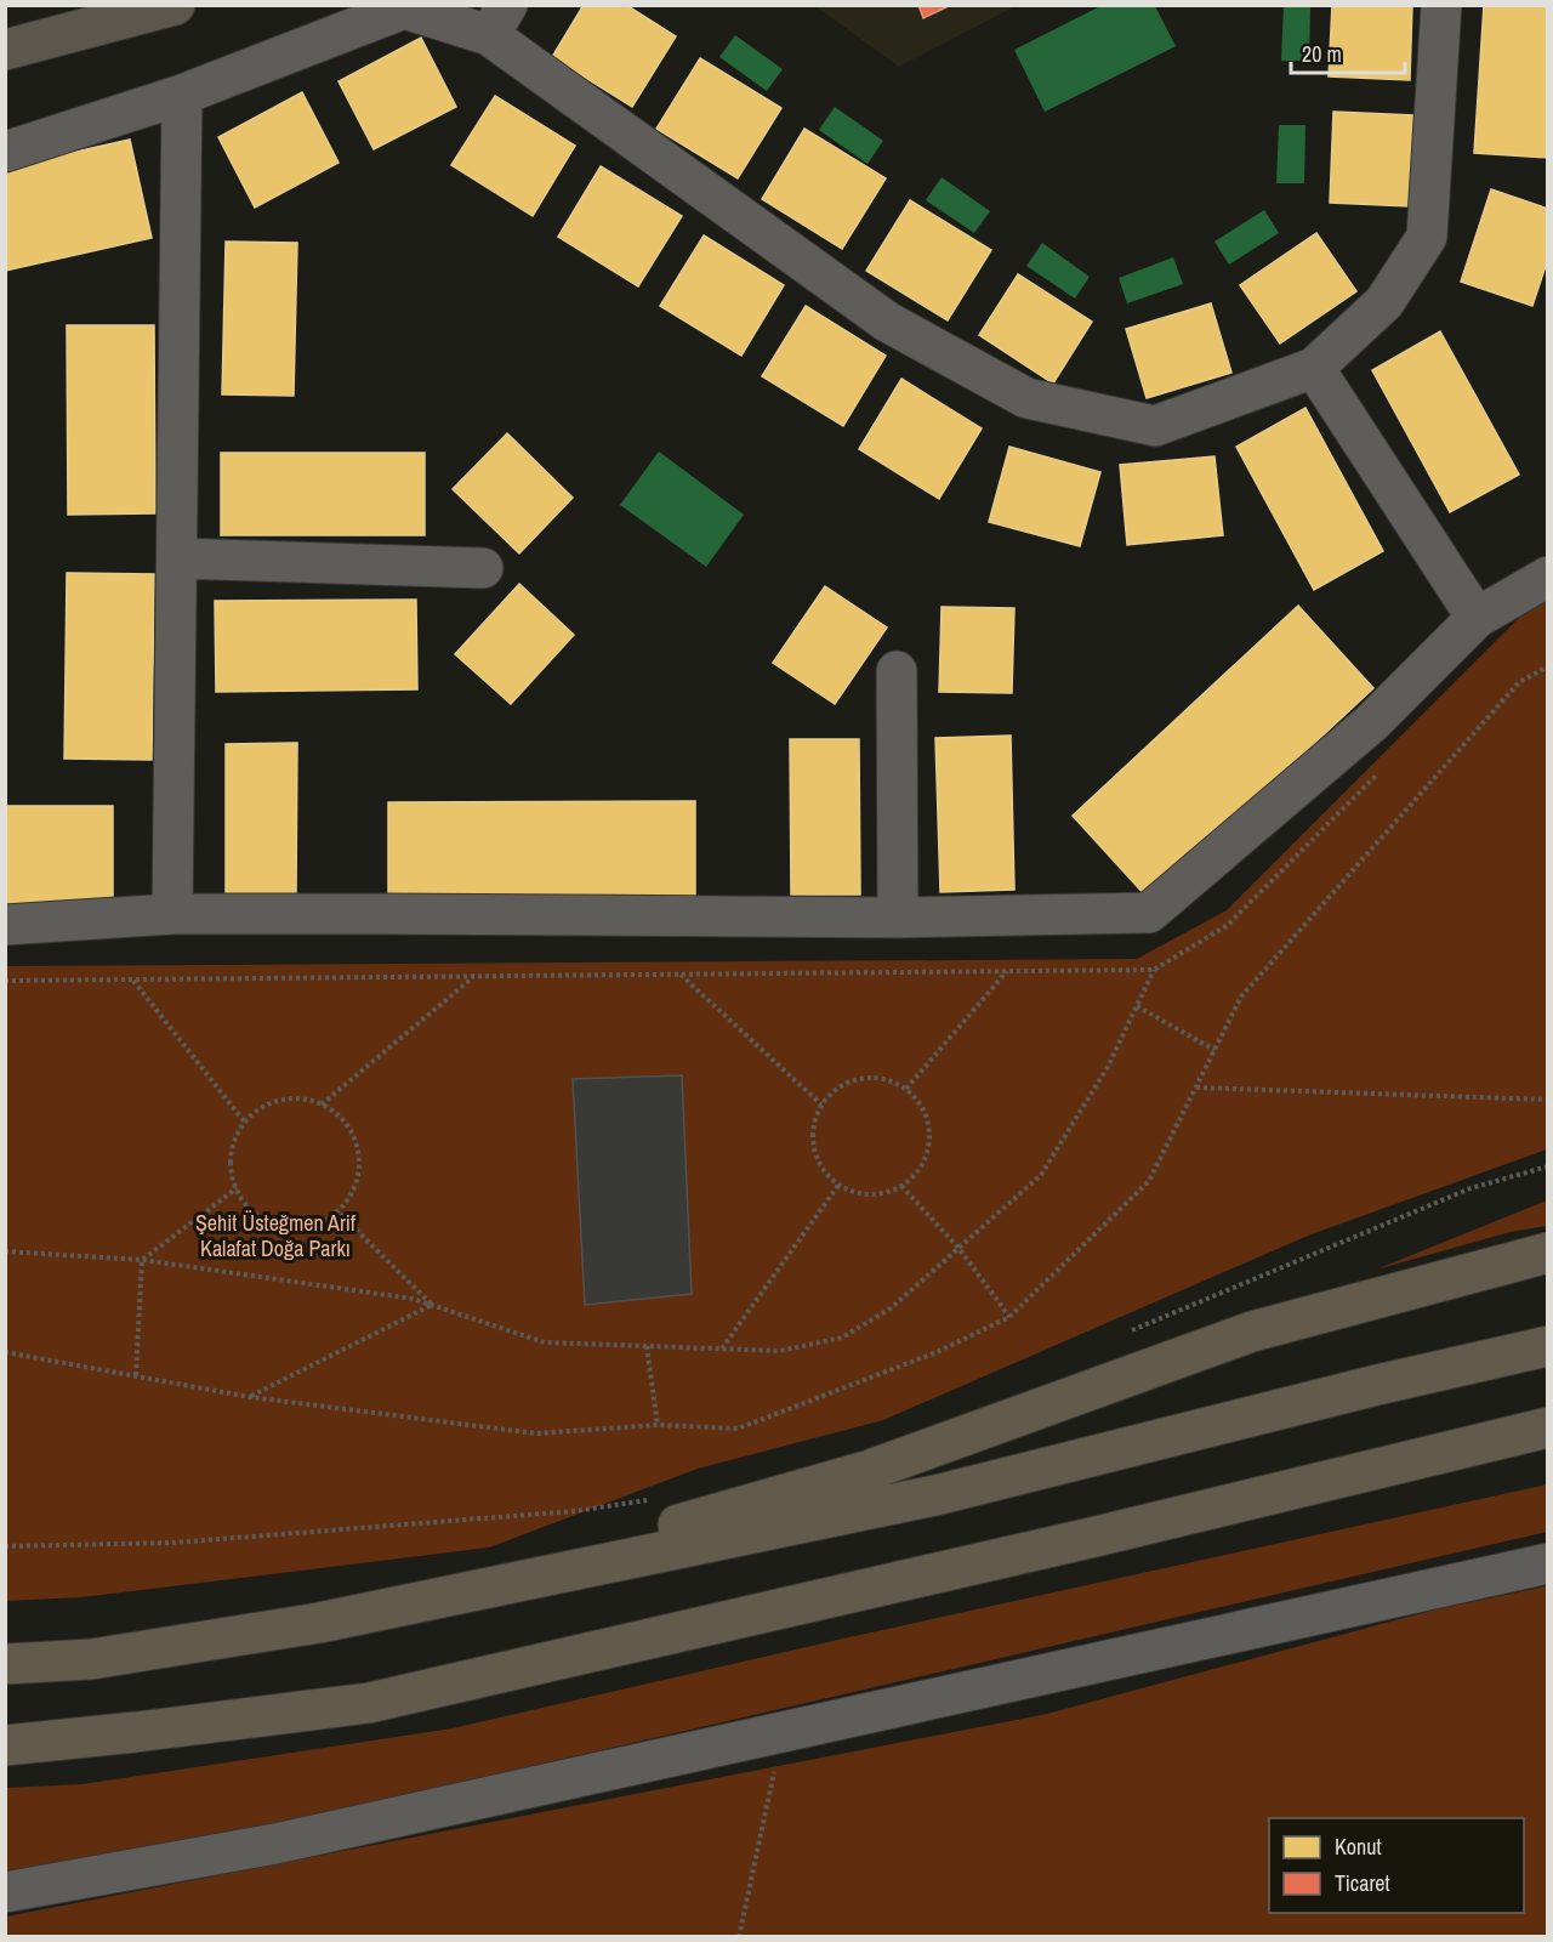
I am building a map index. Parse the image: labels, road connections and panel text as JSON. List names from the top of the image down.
{
  "parks": ["Şehit Üsteğmen Arif Kalafat Doğa Parkı"],
  "legend": ["Konut", "Ticaret"],
  "scale_bar": "20 m"
}
